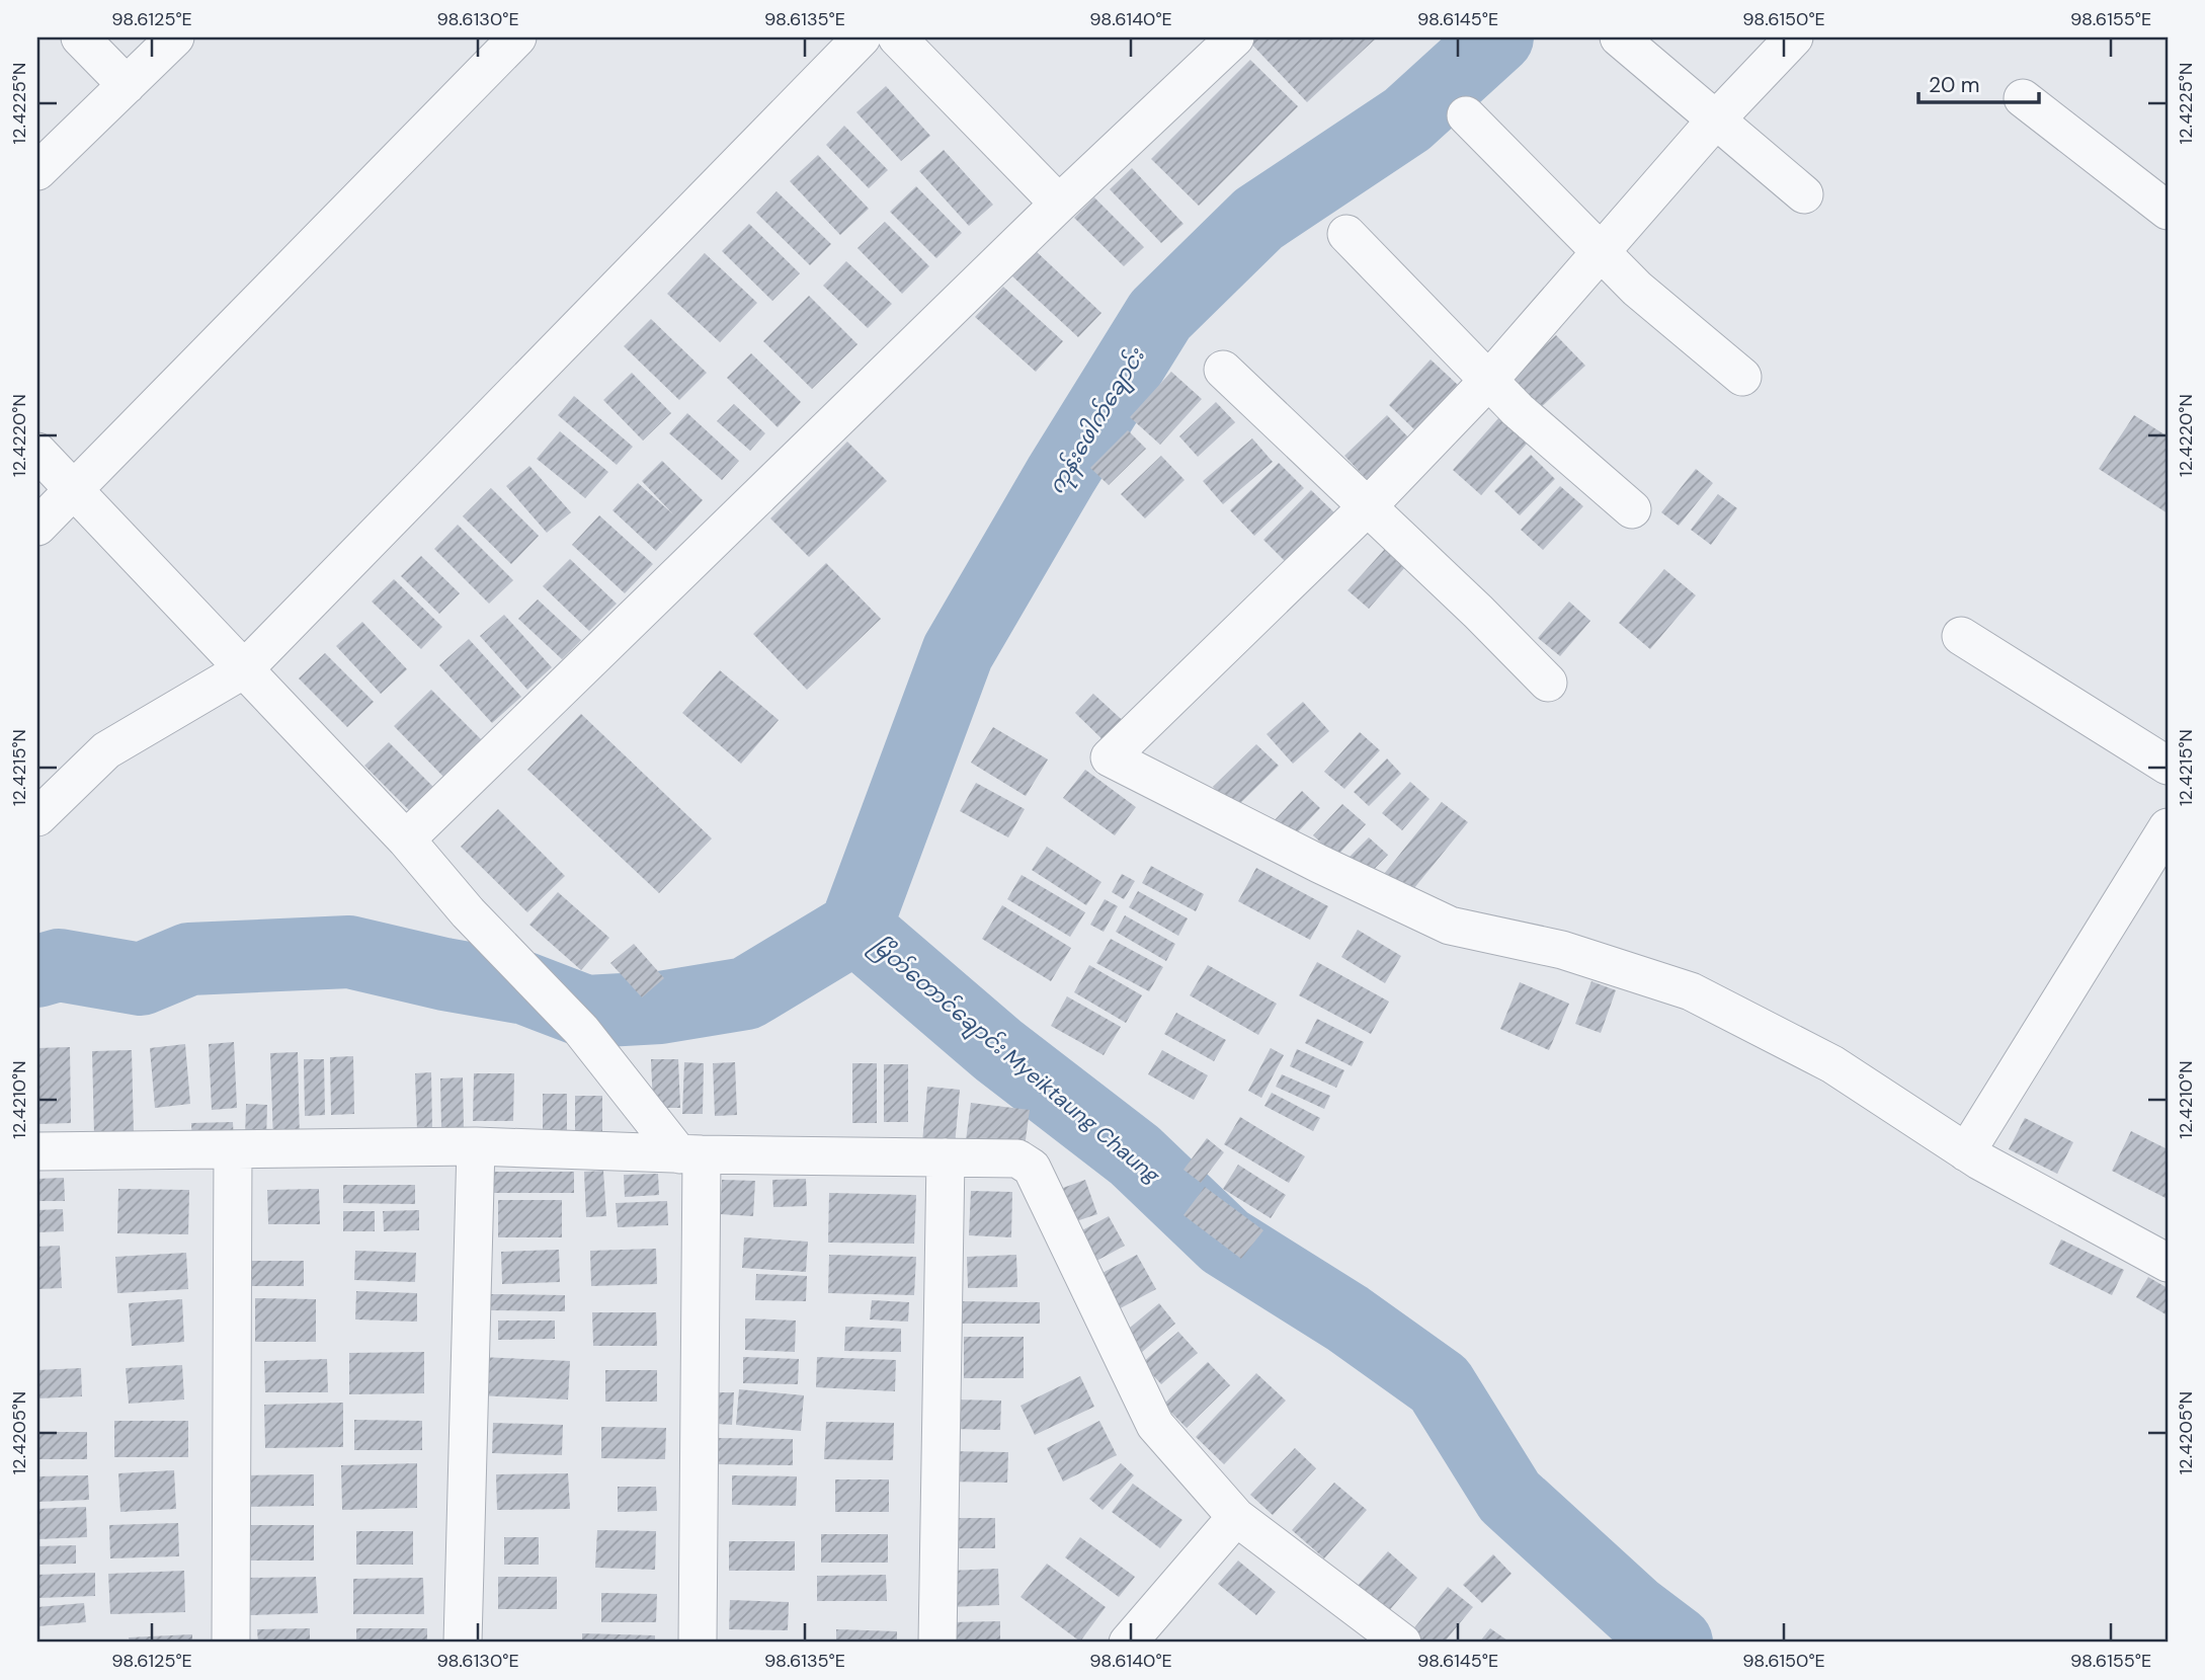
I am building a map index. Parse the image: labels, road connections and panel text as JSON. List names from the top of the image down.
{
  "water": ["ကုန်းဖေါက်ချောင်း", "မြိတ်တောင်ချောင်း Myeiktaung Chaung"],
  "scale_bar": "20 m",
  "coordinates": [
    "98.6125°E",
    "98.6130°E",
    "98.6135°E",
    "98.6140°E",
    "98.6145°E",
    "98.6150°E",
    "98.6155°E",
    "12.4225°N",
    "12.4220°N",
    "12.4215°N",
    "12.4210°N",
    "12.4205°N"
  ]
}
